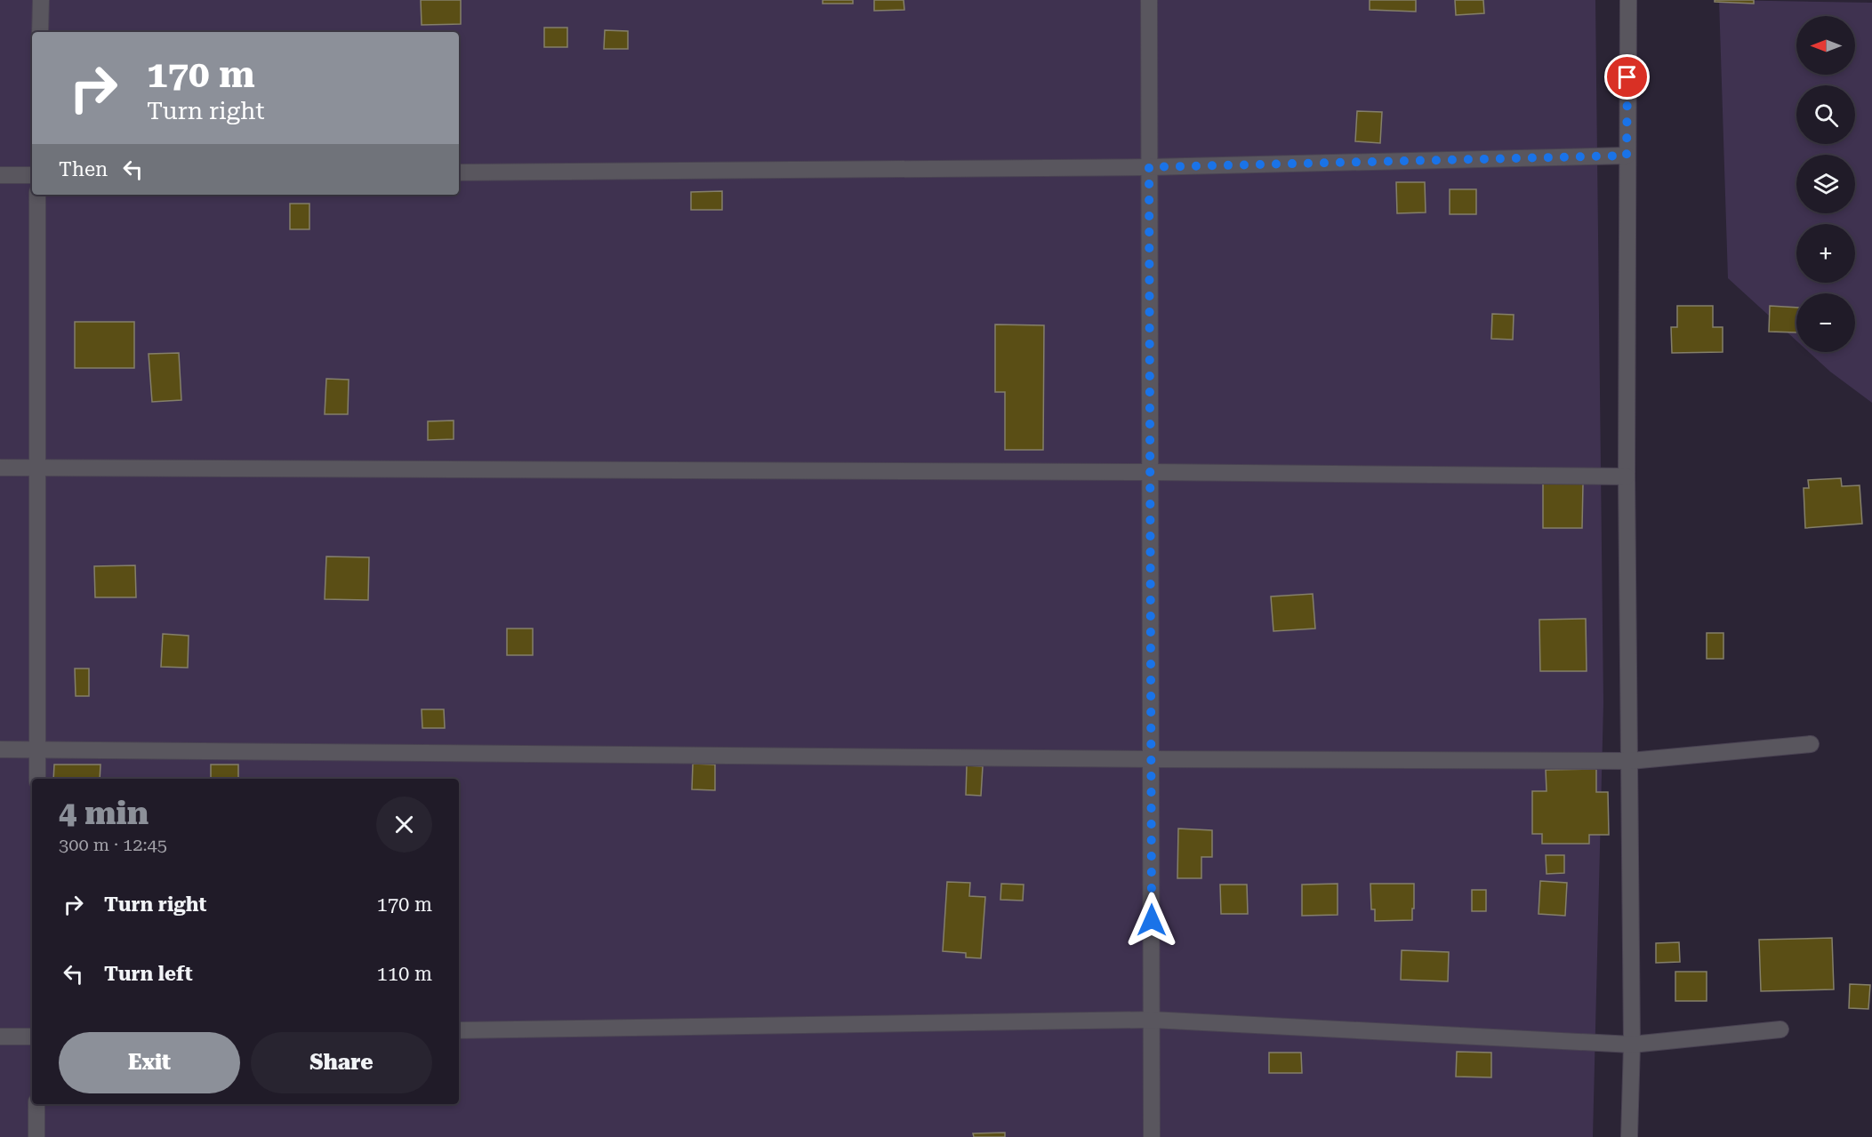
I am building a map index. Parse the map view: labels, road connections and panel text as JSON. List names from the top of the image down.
{
  "north": "left",
  "page": {
    "map_buttons": ["+", "−"],
    "turn": ["170 m", "Turn right"],
    "then": "Then",
    "heading": ["4 min", "300 m · 12:45"],
    "list": [
      {
        "name": "Turn right",
        "value": "170 m"
      },
      {
        "name": "Turn left",
        "value": "110 m"
      }
    ],
    "buttons": ["Exit", "Share"]
  }
}
